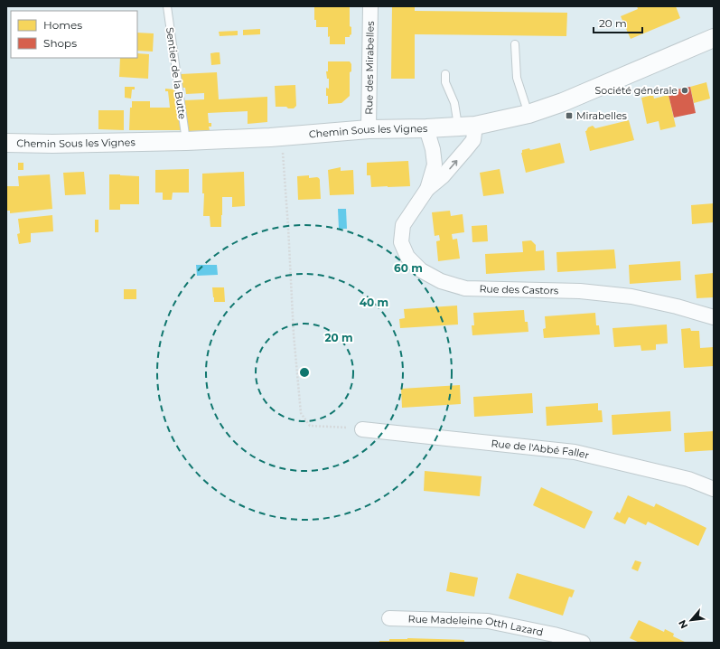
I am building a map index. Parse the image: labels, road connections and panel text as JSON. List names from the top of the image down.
{
  "streets": {
    "street": [
      "Rue des Mirabelles",
      "Chemin Sous les Vignes",
      "Rue des Castors",
      "Rue de l'Abbé Faller",
      "Rue Madeleine Otth Lazard"
    ],
    "lane": ["Sentier de la Butte"]
  },
  "crossings": [
    ["Rue des Mirabelles", "Chemin Sous les Vignes"],
    ["Sentier de la Butte", "Chemin Sous les Vignes"],
    ["Chemin Sous les Vignes", "Rue des Castors"]
  ],
  "places": {
    "other": ["Société générale"],
    "transit": ["Mirabelles"]
  },
  "legend": ["Homes", "Shops"],
  "scale_bar": "20 m",
  "north": "bottom left",
  "rings": ["60 m", "40 m", "20 m"]
}
